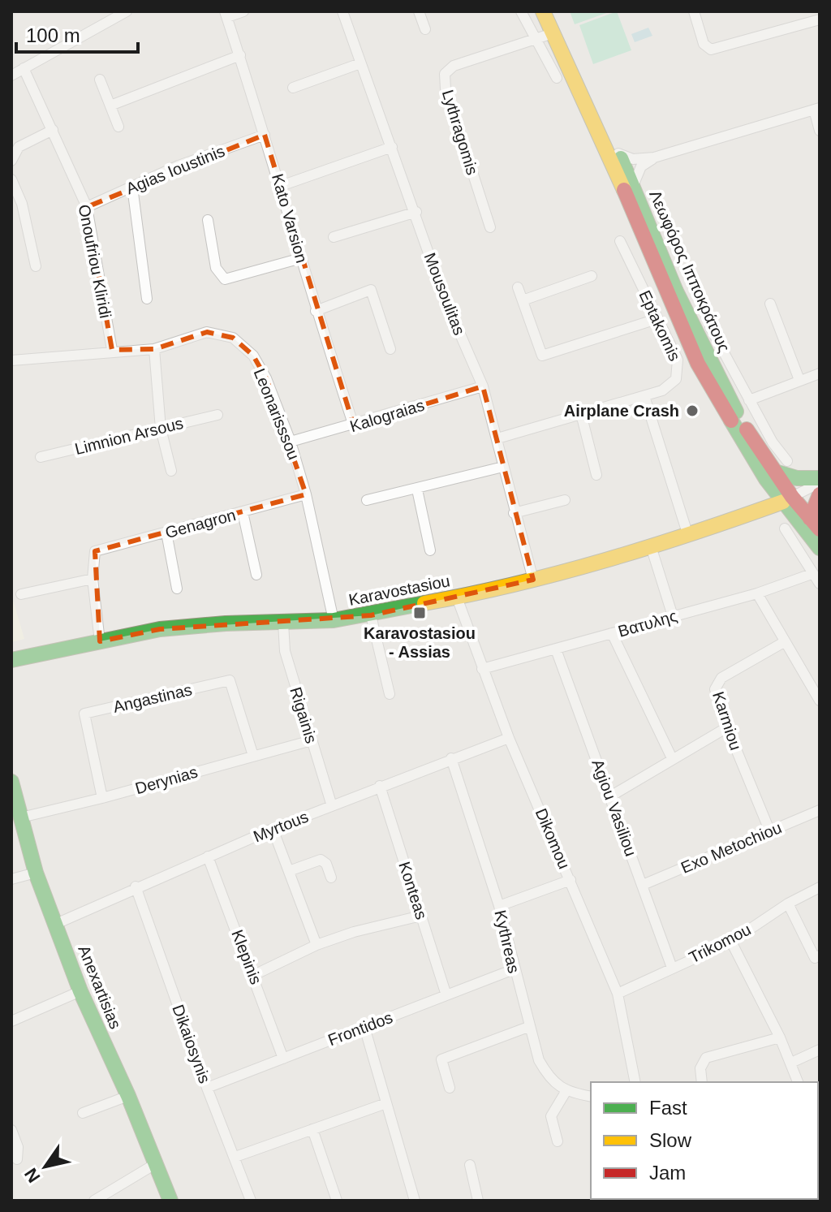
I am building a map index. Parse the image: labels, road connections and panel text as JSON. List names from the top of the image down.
{
  "streets": {
    "main road": ["Λεωφόρος Ιπποκράτους", "Karavostasiou", "Anexartisias"],
    "street": [
      "Lythragomis",
      "Agias Ioustinis",
      "Kato Varsion",
      "Onoufriou Kliridi",
      "Mousoulitas",
      "Eptakomis",
      "Leonarisssou",
      "Kalograias",
      "Limnion Arsous",
      "Genagron",
      "Βατυλης",
      "Angastinas",
      "Rigainis",
      "Karmiou",
      "Derynias",
      "Agiou Vasiliou",
      "Myrtous",
      "Dikomou",
      "Exo Metochiou",
      "Konteas",
      "Kythreas",
      "Trikomou",
      "Klepinis",
      "Frontidos",
      "Dikaiosynis"
    ]
  },
  "crossings": [
    ["Lythragomis", "Λεωφόρος Ιπποκράτους"],
    ["Agias Ioustinis", "Kato Varsion"],
    ["Agias Ioustinis", "Onoufriou Kliridi"],
    ["Kato Varsion", "Kalograias"],
    ["Onoufriou Kliridi", "Leonarisssou"],
    ["Λεωφόρος Ιπποκράτους", "Karavostasiou"],
    ["Mousoulitas", "Eptakomis"],
    ["Mousoulitas", "Kalograias"],
    ["Mousoulitas", "Karavostasiou"],
    ["Leonarisssou", "Kalograias"],
    ["Leonarisssou", "Genagron"],
    ["Leonarisssou", "Karavostasiou"],
    ["Karavostasiou", "Rigainis"],
    ["Karavostasiou", "Dikomou"],
    ["Βατυλης", "Agiou Vasiliou"],
    ["Βατυλης", "Dikomou"],
    ["Angastinas", "Derynias"],
    ["Rigainis", "Derynias"],
    ["Rigainis", "Myrtous"],
    ["Karmiou", "Exo Metochiou"],
    ["Derynias", "Anexartisias"],
    ["Agiou Vasiliou", "Exo Metochiou"],
    ["Agiou Vasiliou", "Trikomou"],
    ["Myrtous", "Dikomou"],
    ["Myrtous", "Konteas"],
    ["Myrtous", "Kythreas"],
    ["Myrtous", "Klepinis"],
    ["Myrtous", "Anexartisias"],
    ["Myrtous", "Dikaiosynis"],
    ["Dikomou", "Trikomou"],
    ["Konteas", "Frontidos"],
    ["Kythreas", "Frontidos"],
    ["Klepinis", "Frontidos"],
    ["Frontidos", "Dikaiosynis"]
  ],
  "places": {
    "other": ["Airplane Crash"],
    "transit": ["Karavostasiou - Assias"]
  },
  "legend": ["Fast", "Slow", "Jam"],
  "scale_bar": "100 m",
  "north": "bottom left"
}
